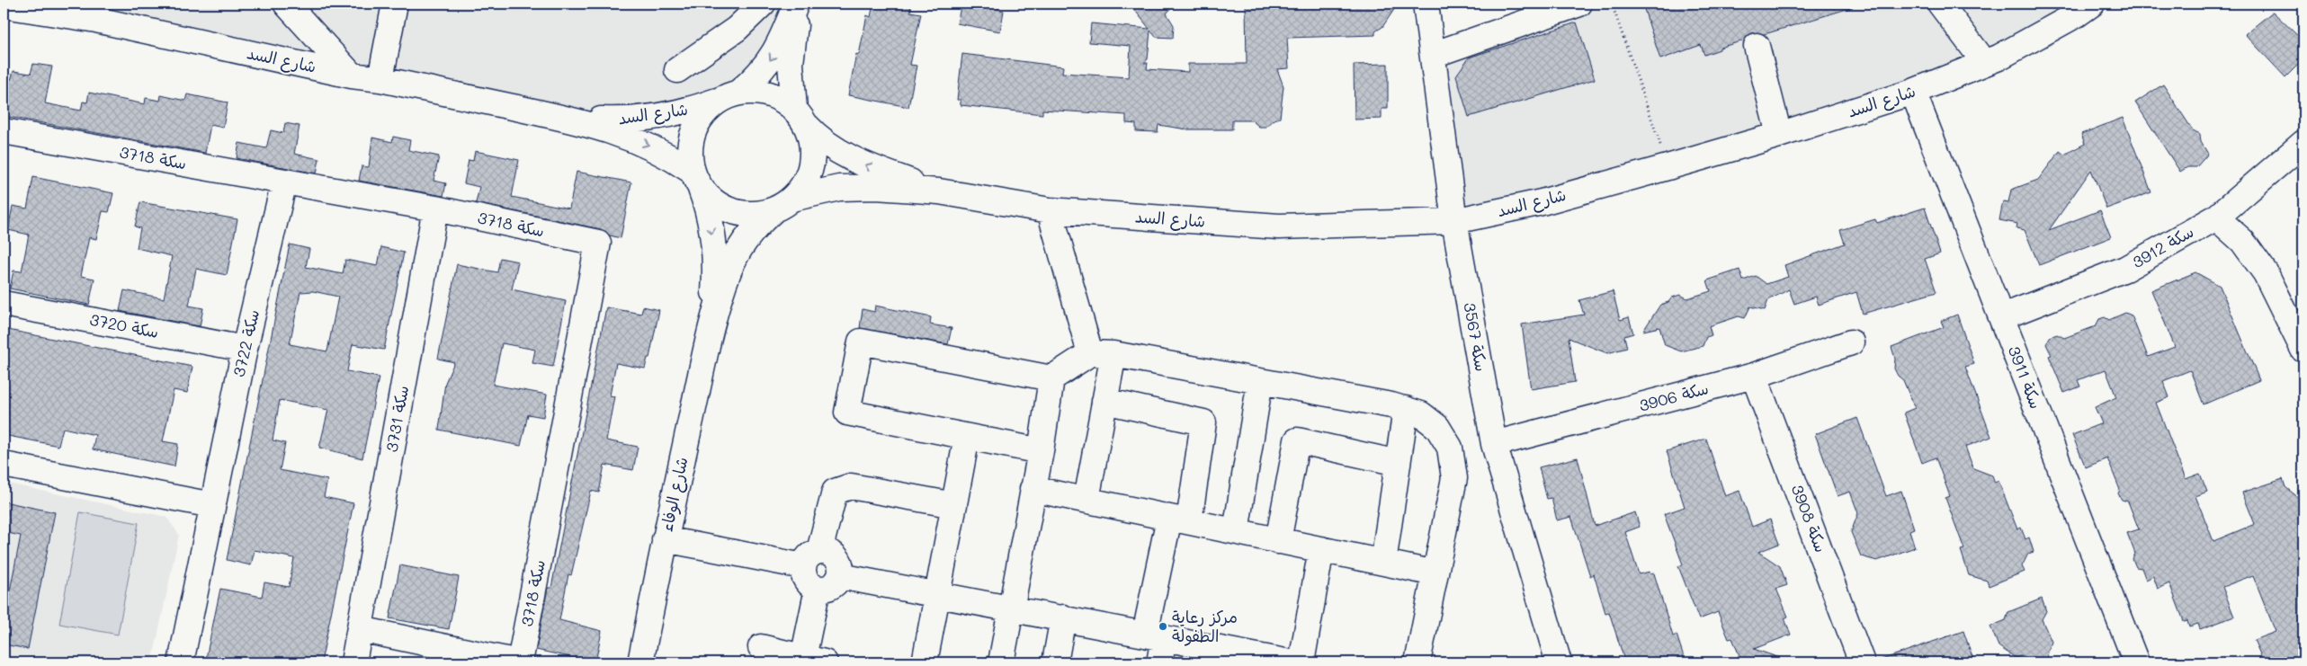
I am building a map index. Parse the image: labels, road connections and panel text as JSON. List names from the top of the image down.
{
  "streets": {
    "street": [
      "شارع السد",
      "سكة 3718",
      "سكة 3912",
      "سكة 3720",
      "سكة 3567",
      "سكة 3722",
      "سكة 3911",
      "سكة 3906",
      "سكة 3731",
      "شارع الوفاء",
      "سكة 3908"
    ]
  },
  "crossings": [
    ["شارع السد", "سكة 3567"],
    ["شارع السد", "سكة 3911"],
    ["شارع السد", "شارع الوفاء"],
    ["سكة 3718", "سكة 3722"],
    ["سكة 3718", "سكة 3731"],
    ["سكة 3912", "سكة 3911"],
    ["سكة 3720", "سكة 3722"],
    ["سكة 3567", "سكة 3906"],
    ["سكة 3906", "سكة 3908"]
  ],
  "places": ["مركز رعاية الطفولة"]
}
